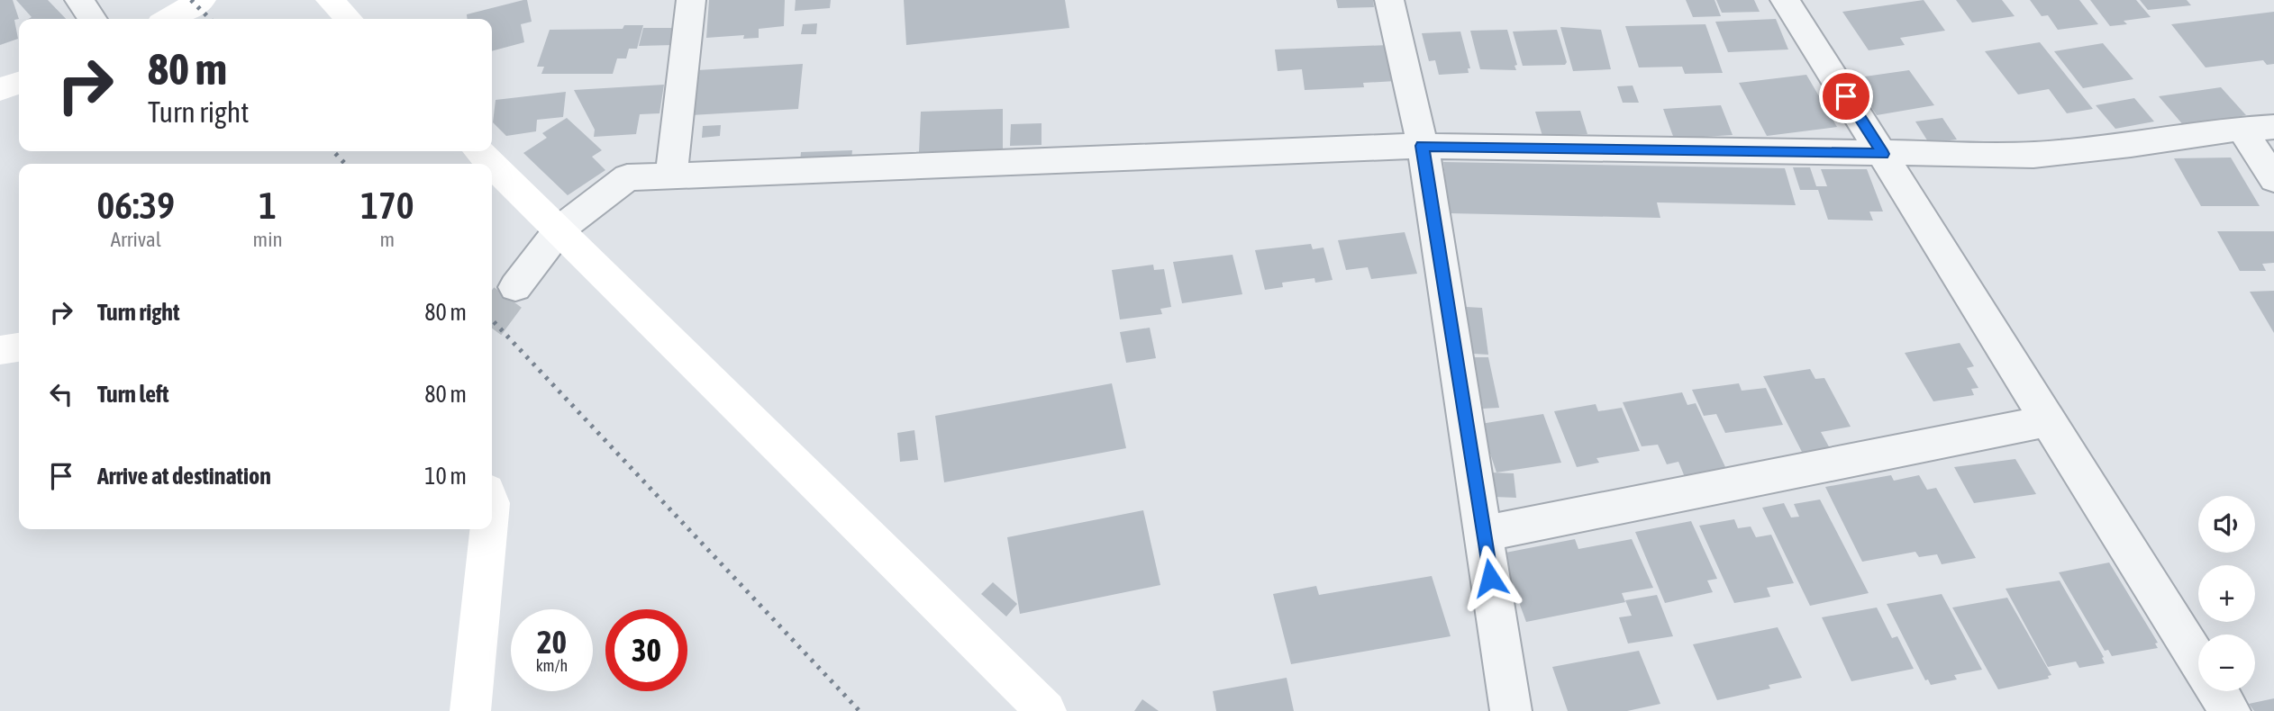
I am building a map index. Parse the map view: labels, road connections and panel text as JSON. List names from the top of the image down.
{
  "page": {
    "turn": ["80 m", "Turn right"],
    "eta": [
      "06:39",
      "Arrival",
      "1",
      "min",
      "170",
      "m"
    ],
    "list": [
      {
        "name": "Turn right",
        "value": "80 m"
      },
      {
        "name": "Turn left",
        "value": "80 m"
      },
      {
        "name": "Arrive at destination",
        "value": "10 m"
      }
    ],
    "map_buttons": ["+", "−"],
    "speed": "20 km/h",
    "limit": "30"
  }
}
